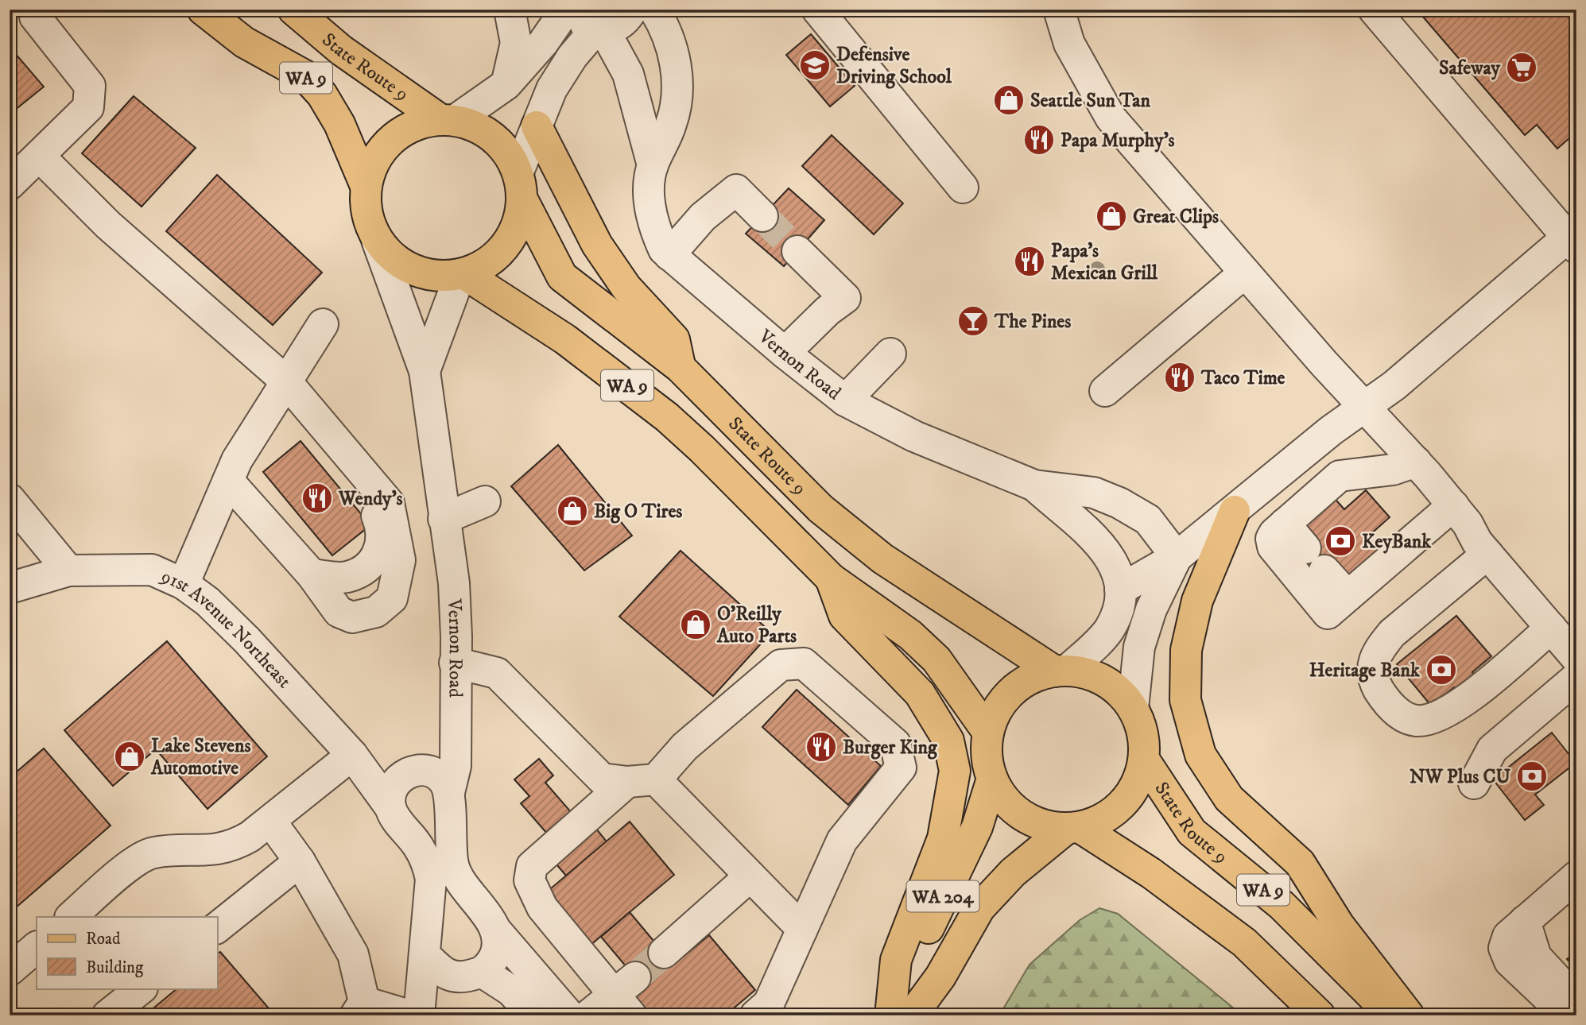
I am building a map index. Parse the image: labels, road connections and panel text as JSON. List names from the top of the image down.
{
  "streets": {
    "main road": ["State Route 9", "WA 9", "WA 204"],
    "street": ["Vernon Road", "91st Avenue Northeast"]
  },
  "crossings": [
    ["State Route 9", "WA 9"],
    ["State Route 9", "Vernon Road"],
    ["State Route 9", "WA 204"],
    ["WA 9", "Vernon Road"],
    ["WA 9", "WA 204"],
    ["Vernon Road", "91st Avenue Northeast"],
    ["Vernon Road", "WA 204"]
  ],
  "places": {
    "school or university": ["Defensive Driving School"],
    "supermarket": ["Safeway"],
    "shop": [
      "Seattle Sun Tan",
      "Great Clips",
      "Big O Tires",
      "O'Reilly Auto Parts",
      "Lake Stevens Automotive"
    ],
    "restaurant": [
      "Papa Murphy's",
      "Papa's Mexican Grill",
      "Taco Time",
      "Wendy's",
      "Burger King"
    ],
    "bar": ["The Pines"],
    "bank": ["KeyBank", "Heritage Bank", "NW Plus CU"]
  },
  "legend": ["Road", "Building"]
}
